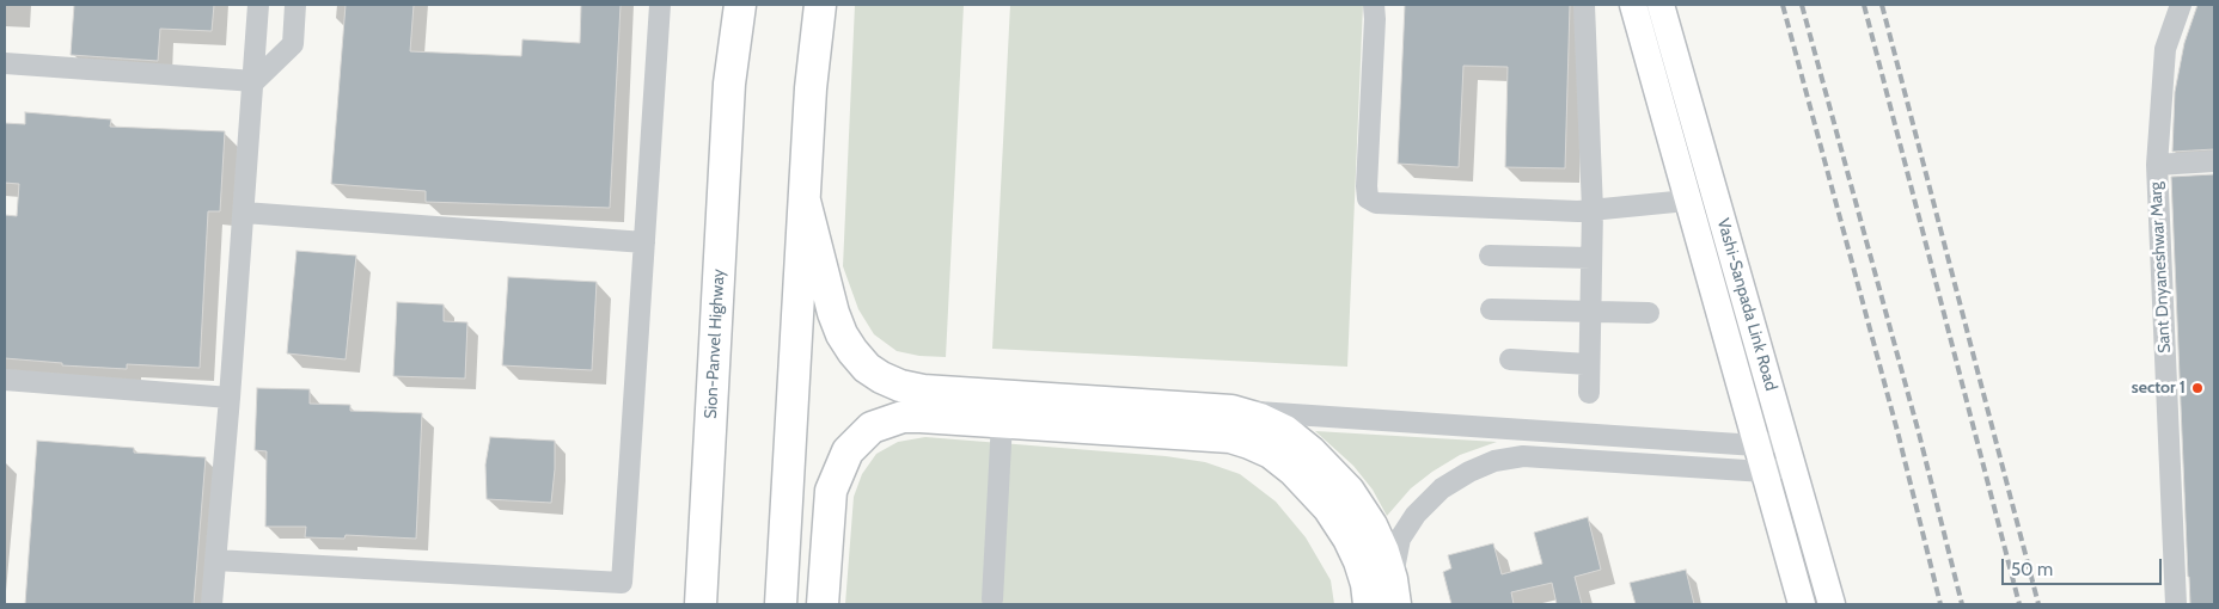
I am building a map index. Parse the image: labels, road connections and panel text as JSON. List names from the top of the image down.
{
  "streets": {
    "highway": ["Sion-Panvel Highway"],
    "main road": ["Vashi-Sanpada Link Road"],
    "street": ["Sant Dnyaneshwar Marg"]
  },
  "places": ["sector 1"],
  "scale_bar": "50 m"
}
